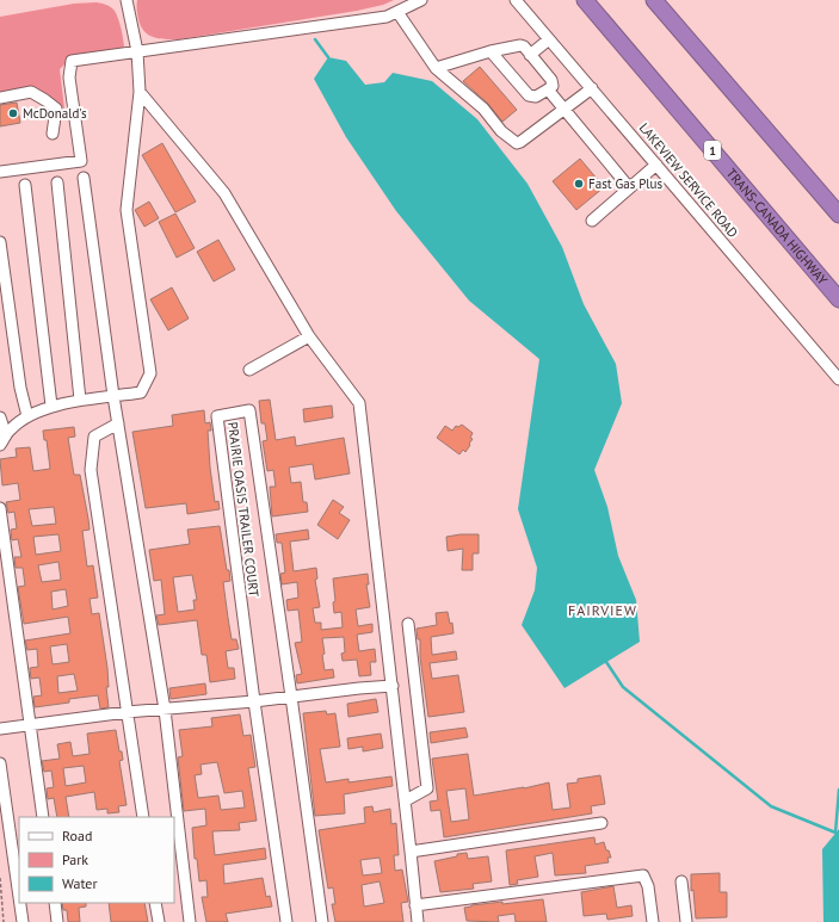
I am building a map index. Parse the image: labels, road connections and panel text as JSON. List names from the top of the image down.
{
  "streets": {
    "highway": ["1", "TRANS-CANADA HIGHWAY"],
    "street": ["LAKEVIEW SERVICE ROAD", "PRAIRIE OASIS TRAILER COURT"]
  },
  "districts": ["FAIRVIEW"],
  "places": ["McDonald's", "Fast Gas Plus"],
  "legend": ["Road", "Park", "Water"]
}
